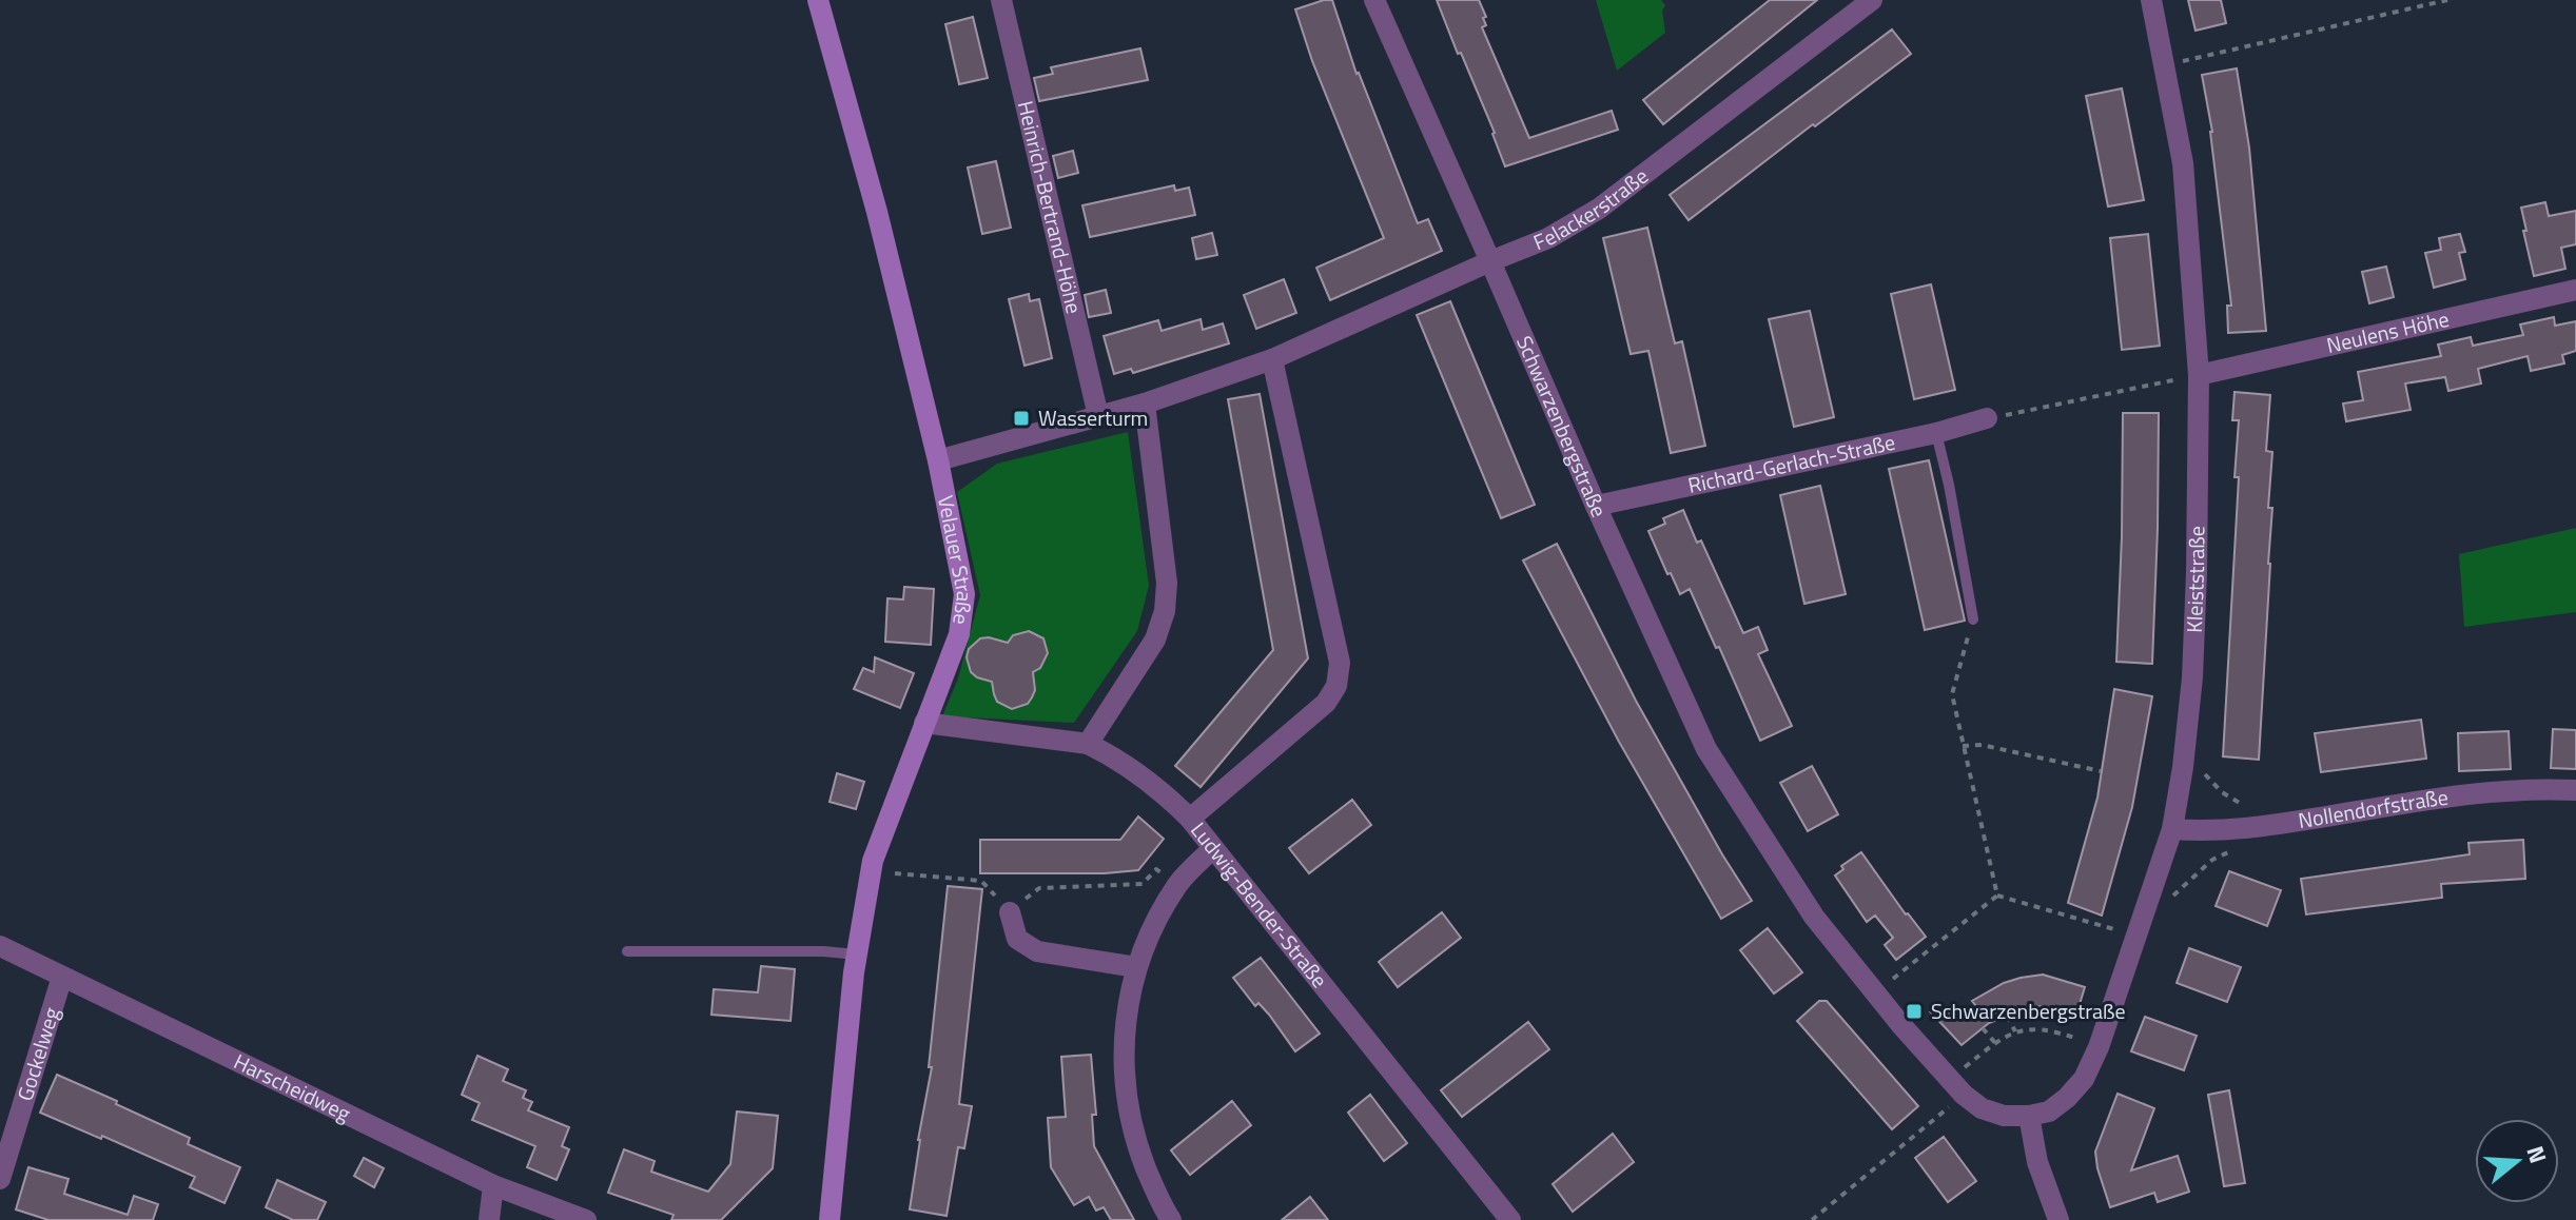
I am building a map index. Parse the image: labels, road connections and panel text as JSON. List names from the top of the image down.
{
  "streets": {
    "main road": ["Velauer Straße"],
    "street": [
      "Felackerstraße",
      "Heinrich-Bertrand-Höhe",
      "Neulens Höhe",
      "Schwarzenbergstraße",
      "Richard-Gerlach-Straße",
      "Kleiststraße",
      "Nollendorfstraße",
      "Ludwig-Bender-Straße",
      "Gockelweg",
      "Harscheidweg"
    ]
  },
  "crossings": [
    ["Felackerstraße", "Heinrich-Bertrand-Höhe"],
    ["Felackerstraße", "Schwarzenbergstraße"],
    ["Felackerstraße", "Velauer Straße"],
    ["Neulens Höhe", "Kleiststraße"],
    ["Schwarzenbergstraße", "Richard-Gerlach-Straße"],
    ["Velauer Straße", "Ludwig-Bender-Straße"],
    ["Kleiststraße", "Nollendorfstraße"],
    ["Gockelweg", "Harscheidweg"]
  ],
  "places": {
    "transit": ["Wasserturm", "Schwarzenbergstraße"]
  },
  "north": "right"
}
